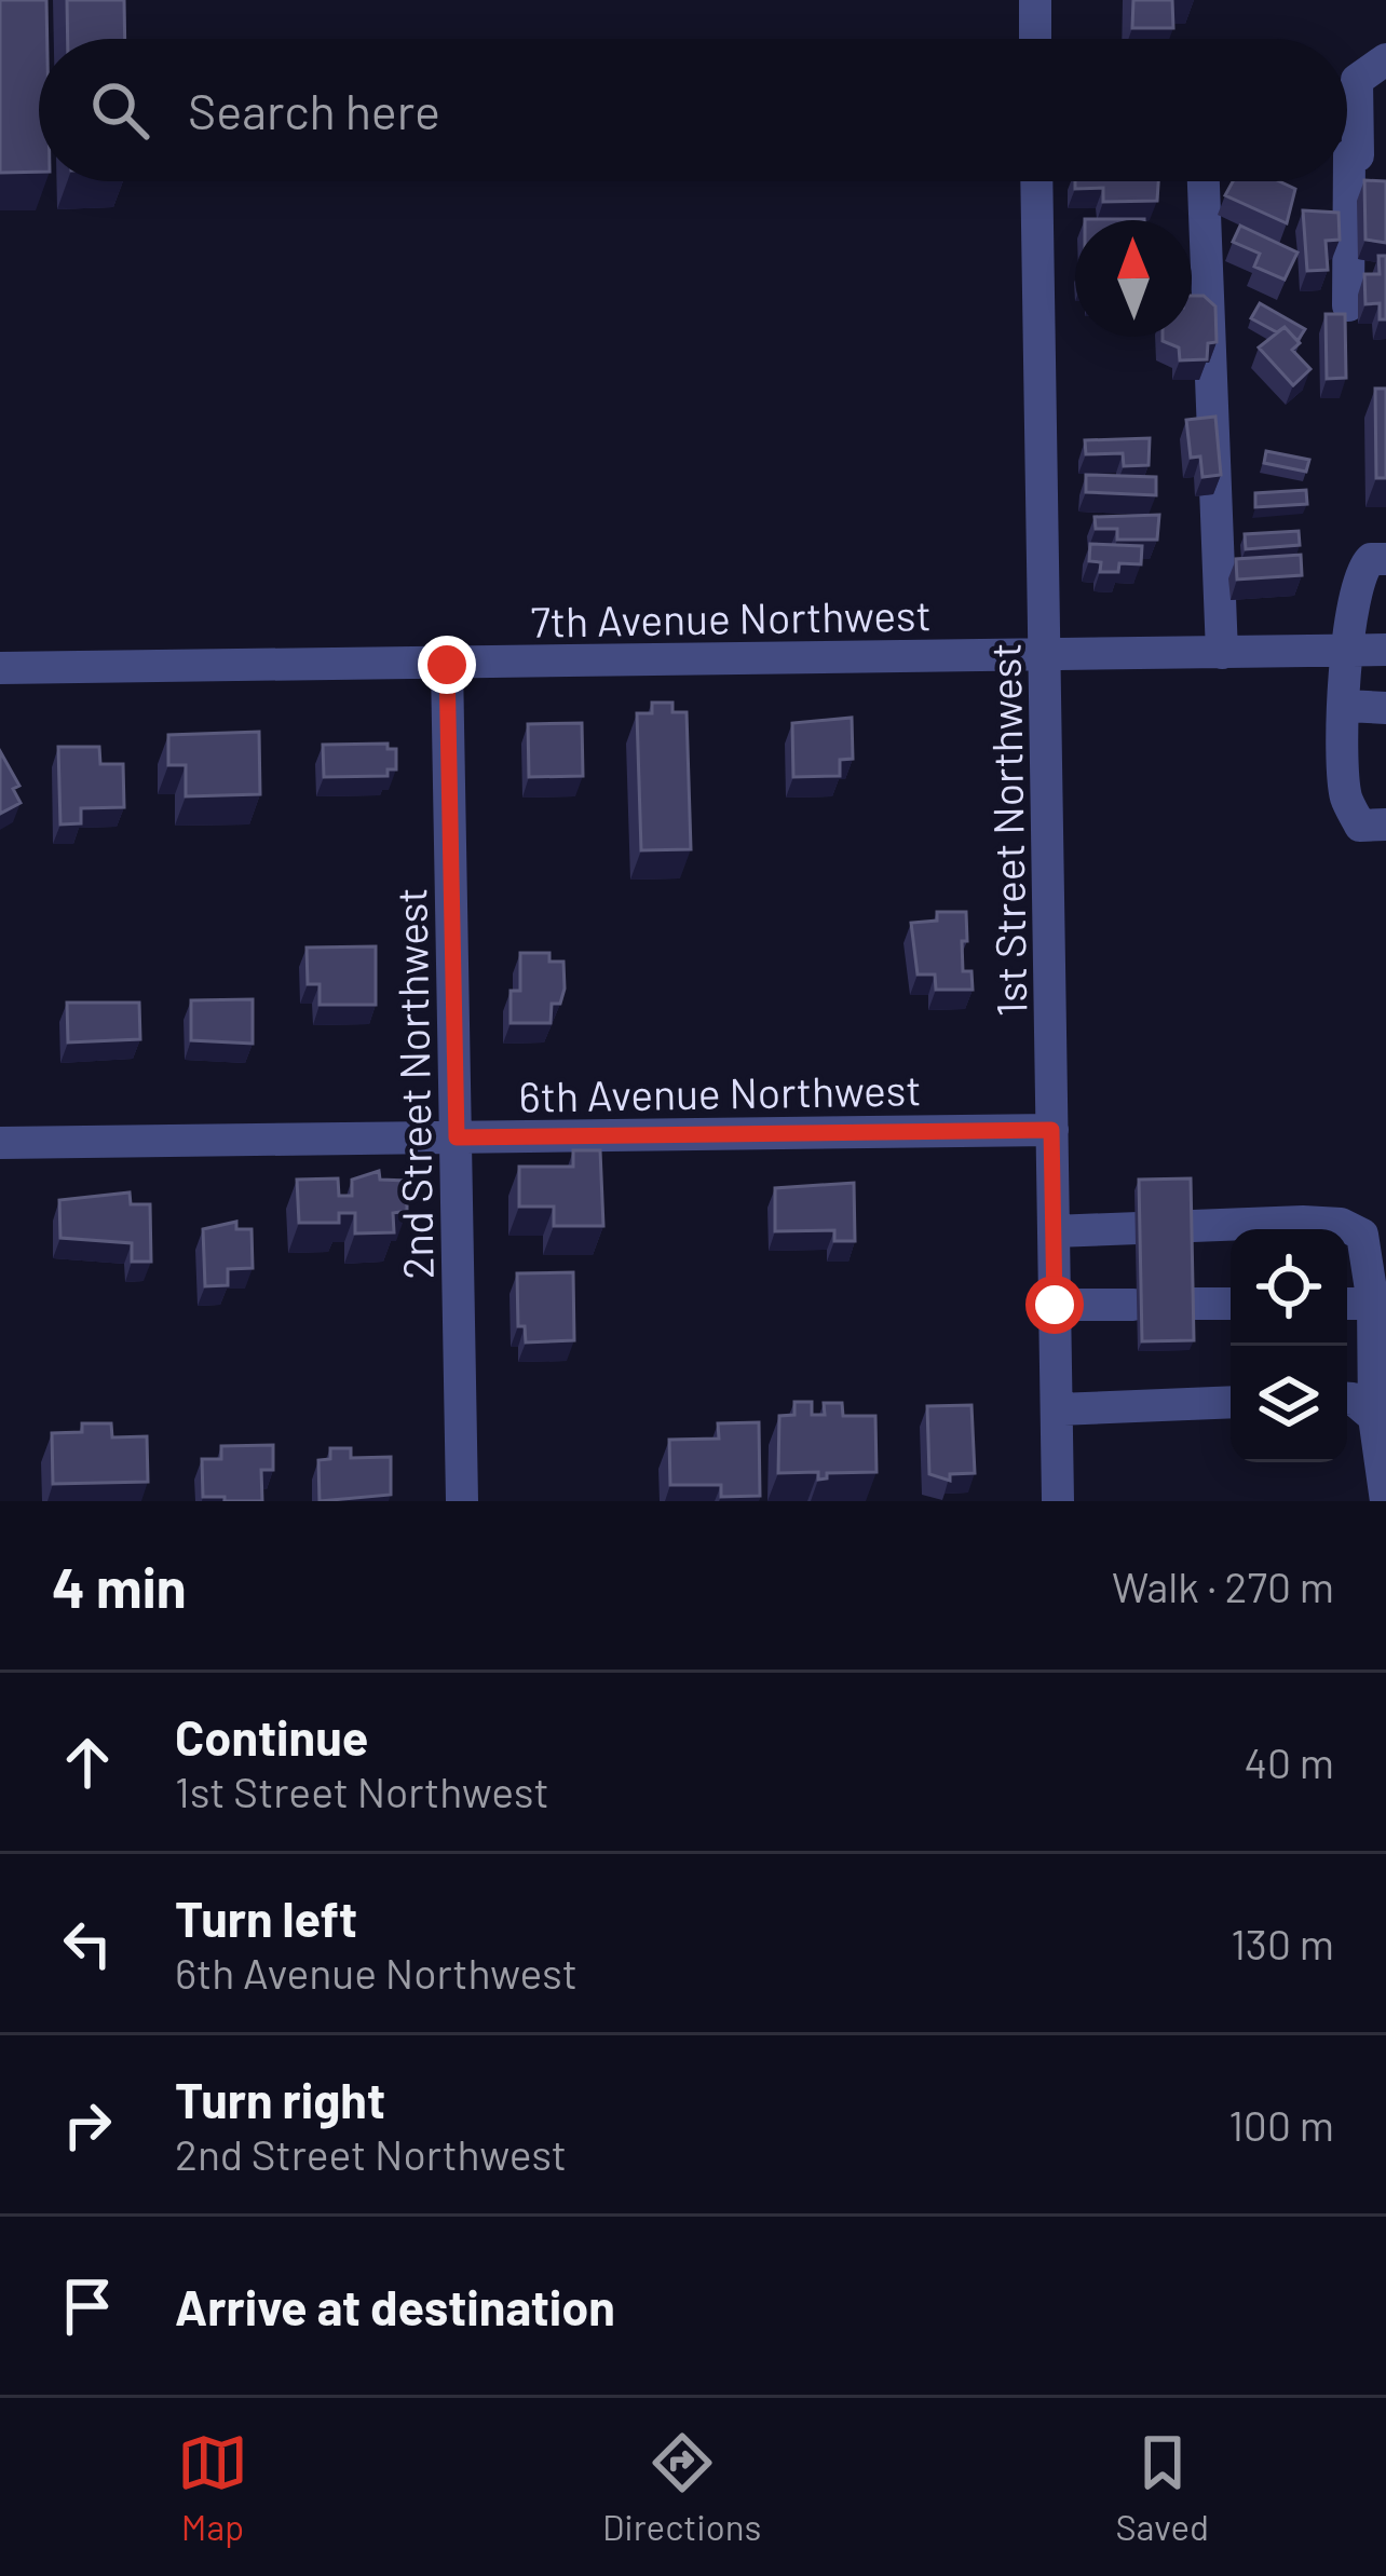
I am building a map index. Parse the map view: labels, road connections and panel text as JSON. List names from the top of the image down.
{
  "streets": {
    "street": [
      "7th Avenue Northwest",
      "1st Street Northwest",
      "2nd Street Northwest",
      "6th Avenue Northwest"
    ]
  },
  "crossings": [
    ["7th Avenue Northwest", "1st Street Northwest"],
    ["7th Avenue Northwest", "2nd Street Northwest"],
    ["1st Street Northwest", "6th Avenue Northwest"],
    ["2nd Street Northwest", "6th Avenue Northwest"]
  ],
  "north": "top",
  "page": {
    "search": "Search here",
    "heading": ["4 min", "Walk · 270 m"],
    "list": [
      ["Continue", "1st Street Northwest", "40 m"],
      ["Turn left", "6th Avenue Northwest", "130 m"],
      ["Turn right", "2nd Street Northwest", "100 m"],
      "Arrive at destination"
    ],
    "nav": ["Map", "Directions", "Saved"]
  }
}
